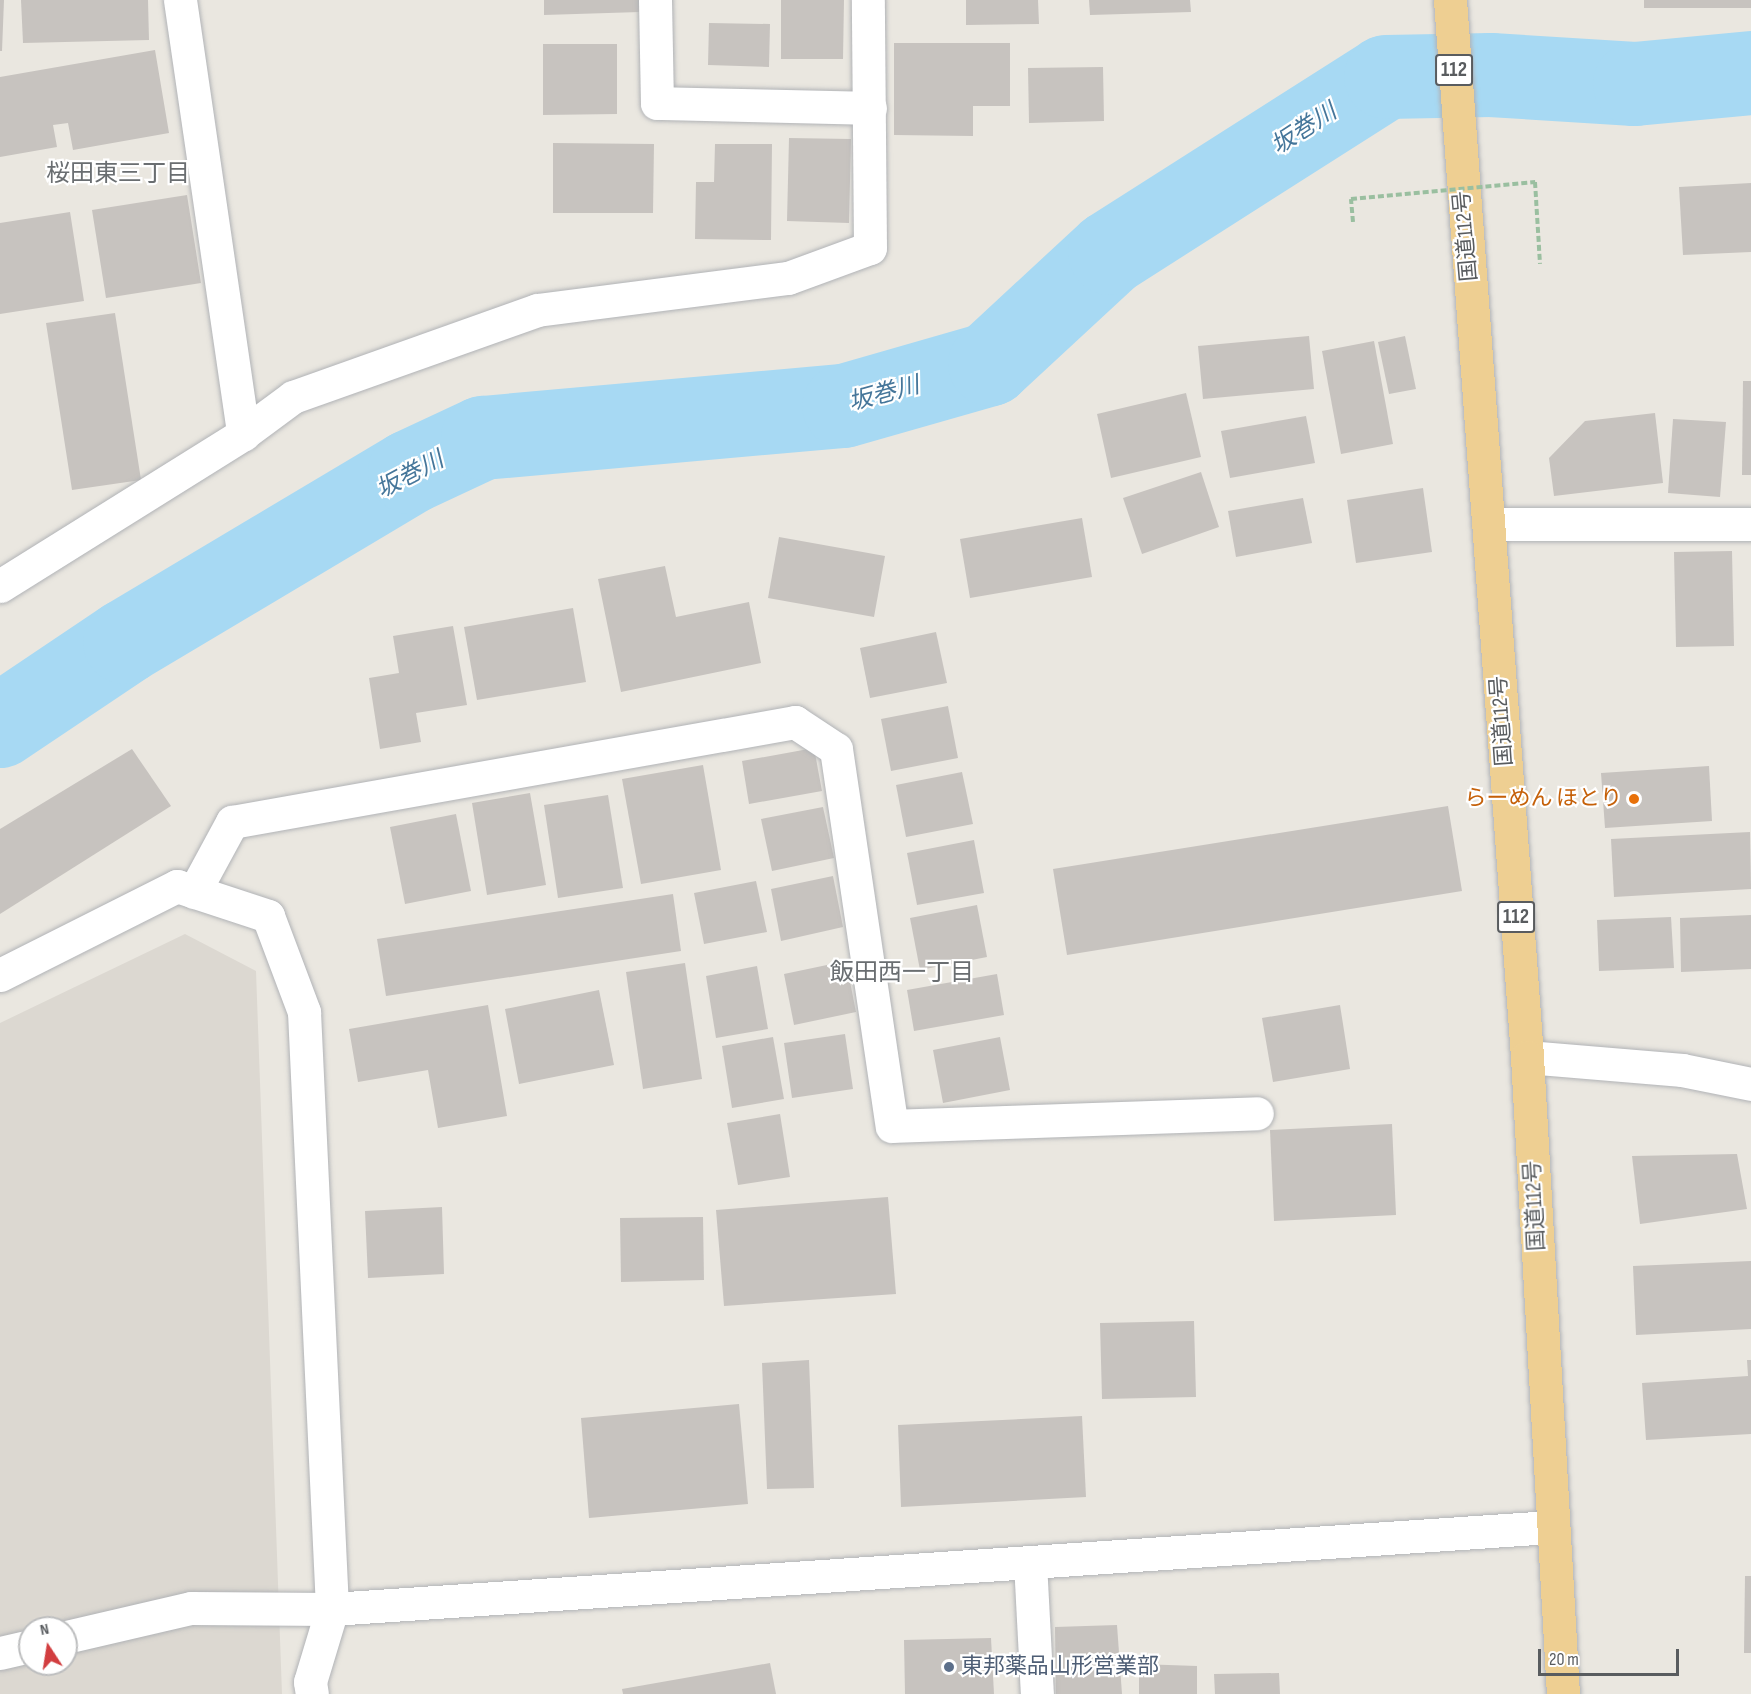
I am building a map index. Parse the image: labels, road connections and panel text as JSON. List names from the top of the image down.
{
  "streets": {
    "highway": ["112", "国道112号"]
  },
  "districts": ["桜田東三丁目", "飯田西一丁目"],
  "water": ["坂巻川"],
  "places": ["らーめん ほとり", "東邦薬品山形営業部"],
  "scale_bar": "20 m",
  "north": "top"
}
